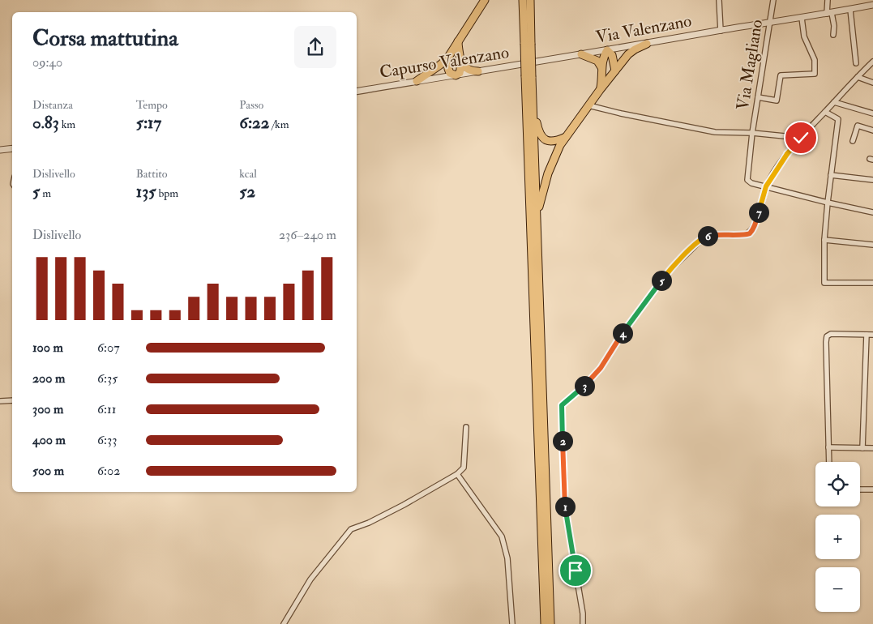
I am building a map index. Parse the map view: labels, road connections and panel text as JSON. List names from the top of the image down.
{
  "streets": {
    "street": ["Via Valenzano", "Capurso Valenzano", "Via Magliano"]
  },
  "crossings": [
    ["Via Valenzano", "Capurso Valenzano"],
    ["Via Valenzano", "Via Magliano"]
  ],
  "page": {
    "heading": ["Corsa mattutina", "09:40"],
    "stats": [
      ["Distanza", "0.83 km"],
      ["Tempo", "5:17"],
      ["Passo", "6:22 /km"],
      ["Dislivello", "5 m"],
      ["Battito", "135 bpm"],
      ["kcal", "52"]
    ],
    "pins": [
      "7",
      "6",
      "5",
      "4",
      "3",
      "2",
      "1"
    ],
    "chart": ["Dislivello", "236–240 m"],
    "list": [
      {
        "name": "100 m",
        "note": "6:07"
      },
      {
        "name": "200 m",
        "note": "6:35"
      },
      {
        "name": "300 m",
        "note": "6:11"
      },
      {
        "name": "400 m",
        "note": "6:33"
      },
      {
        "name": "500 m",
        "note": "6:02"
      }
    ],
    "map_buttons": ["+", "−"]
  }
}
